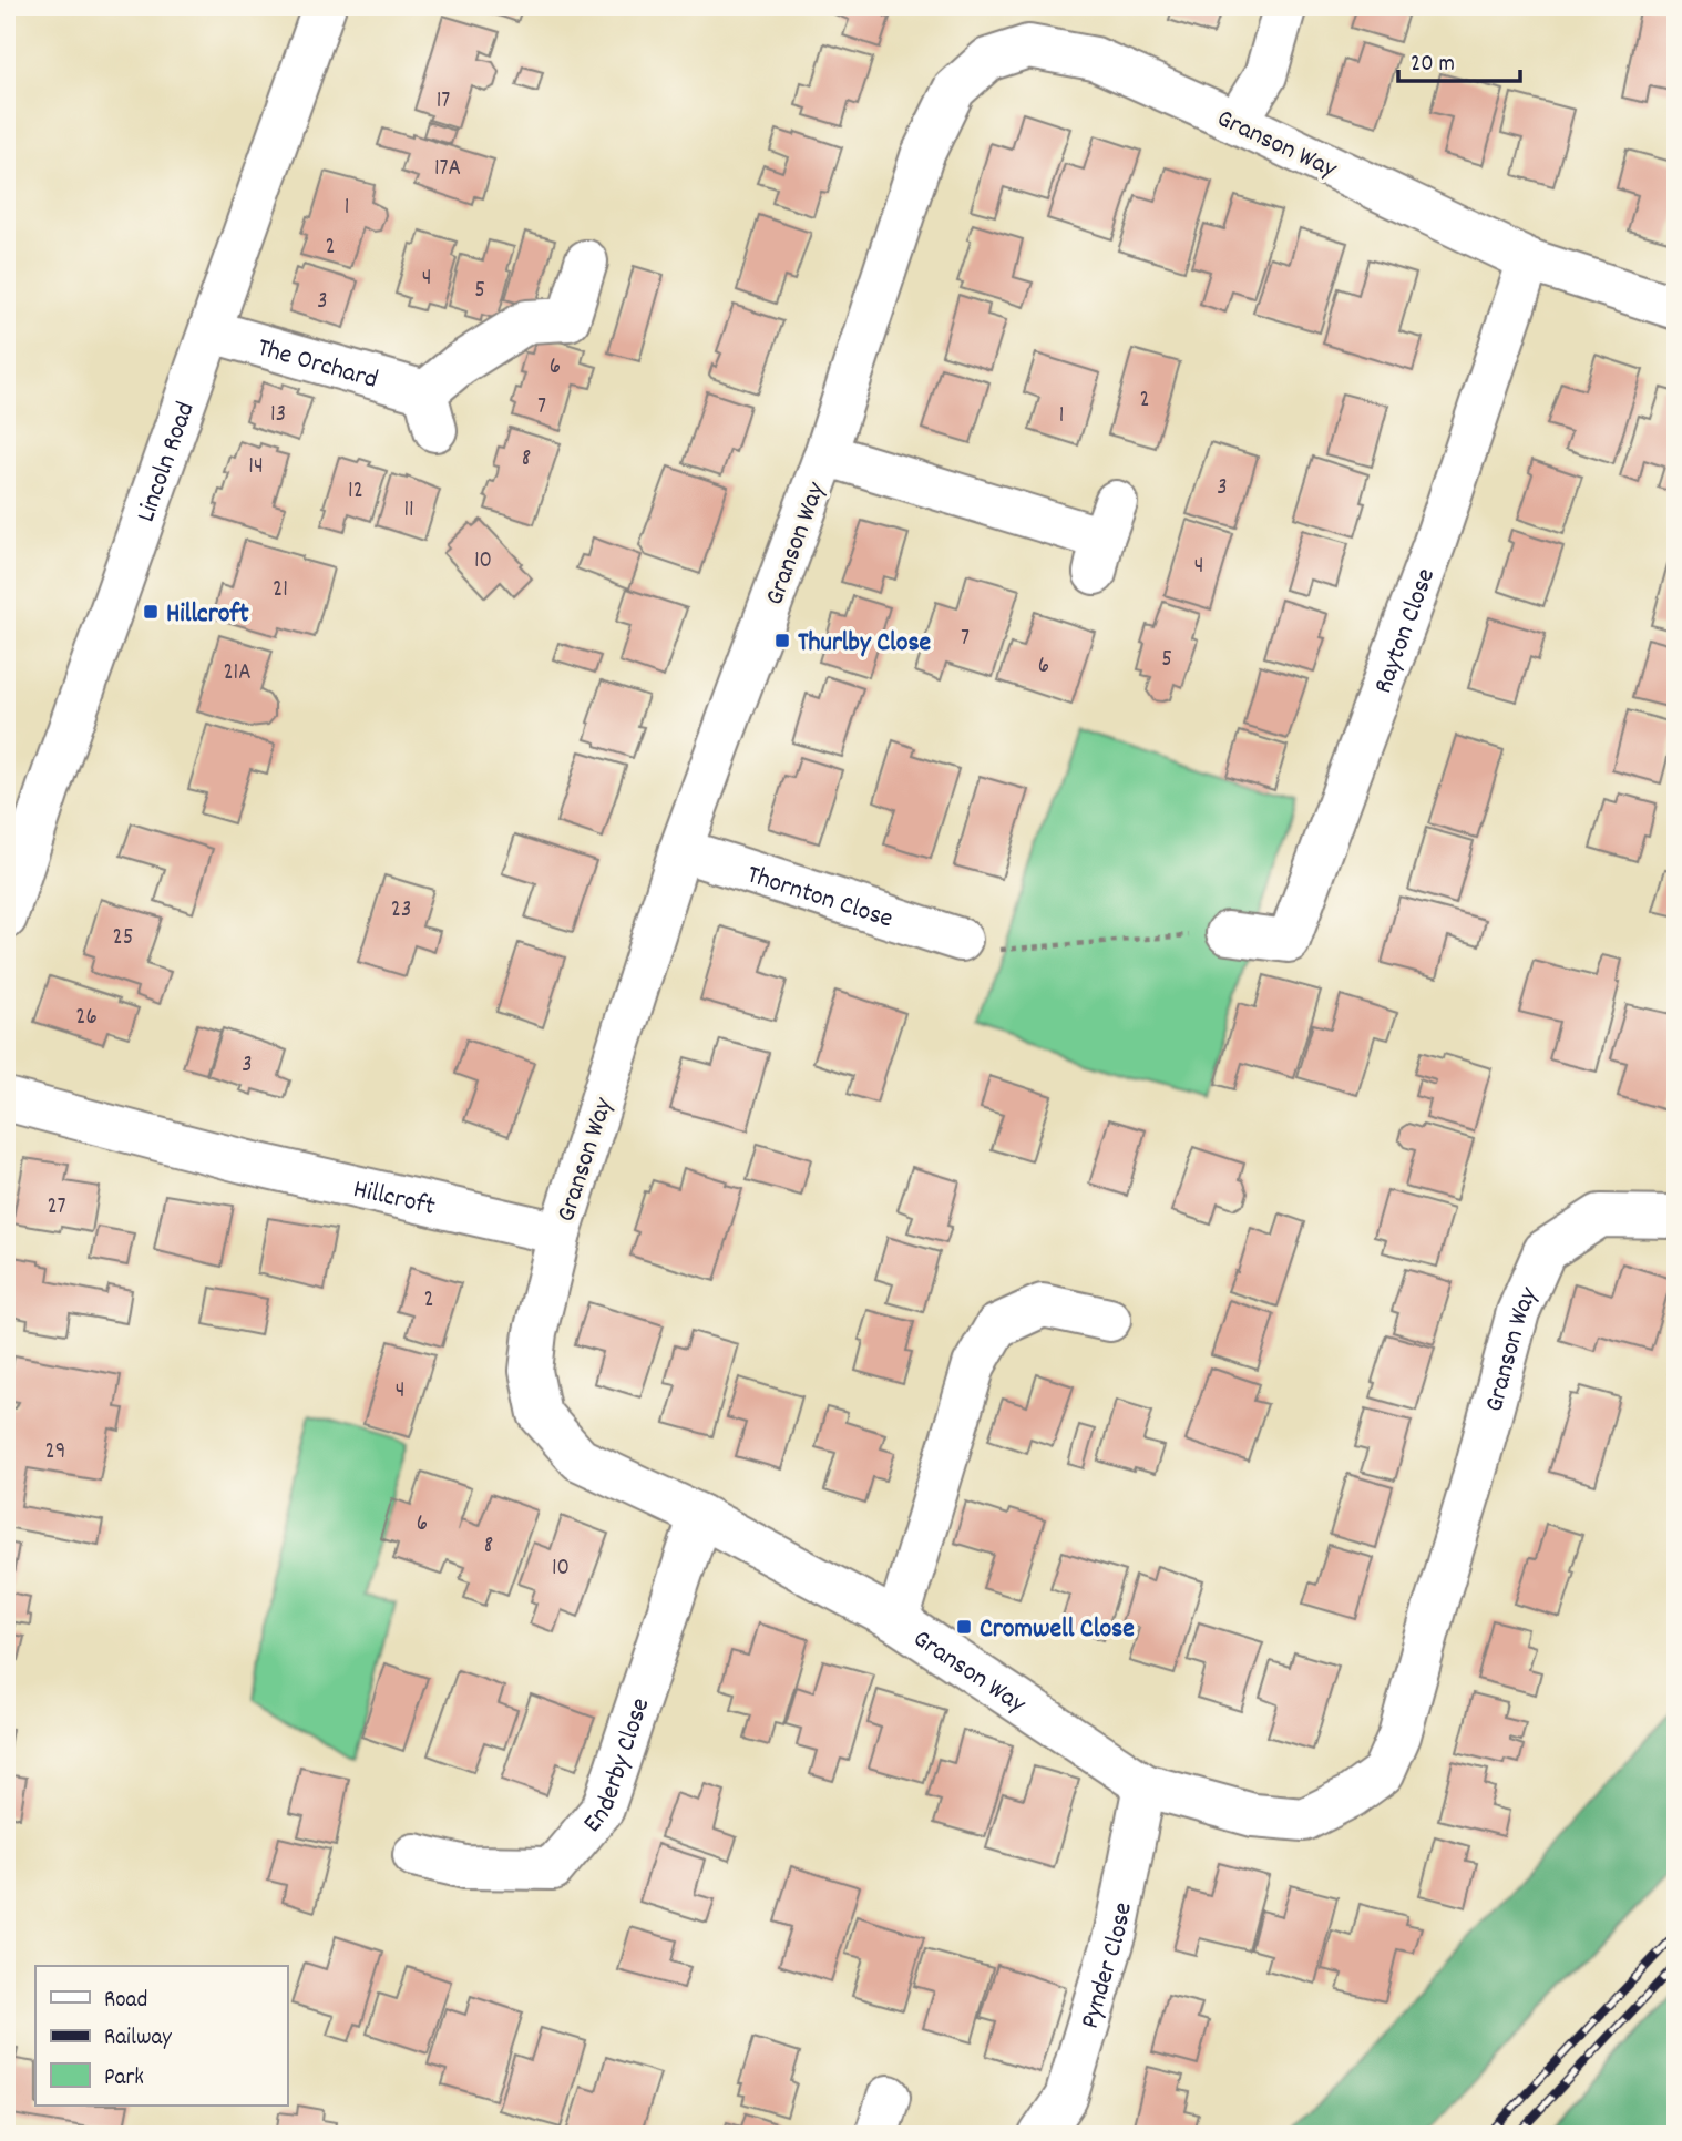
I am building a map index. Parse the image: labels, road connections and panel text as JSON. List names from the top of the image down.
{
  "streets": {
    "street": [
      "Granson Way",
      "The Orchard",
      "Lincoln Road",
      "Rayton Close",
      "Thornton Close",
      "Hillcroft",
      "Enderby Close",
      "Pynder Close"
    ]
  },
  "crossings": [
    ["Granson Way", "Rayton Close"],
    ["Granson Way", "Thornton Close"],
    ["Granson Way", "Hillcroft"],
    ["Granson Way", "Enderby Close"],
    ["Granson Way", "Pynder Close"],
    ["The Orchard", "Lincoln Road"]
  ],
  "places": {
    "transit": ["Hillcroft", "Thurlby Close", "Cromwell Close"]
  },
  "house_numbers": [
    "17",
    "17A",
    "1",
    "2",
    "4",
    "5",
    "3",
    "6",
    "2",
    "7",
    "13",
    "1",
    "8",
    "14",
    "3",
    "12",
    "11",
    "10",
    "4",
    "21",
    "7",
    "5",
    "6",
    "21A",
    "23",
    "25",
    "26",
    "3",
    "27",
    "2",
    "4",
    "29",
    "6",
    "8",
    "10"
  ],
  "legend": ["Road", "Railway", "Park"],
  "scale_bar": "20 m"
}
